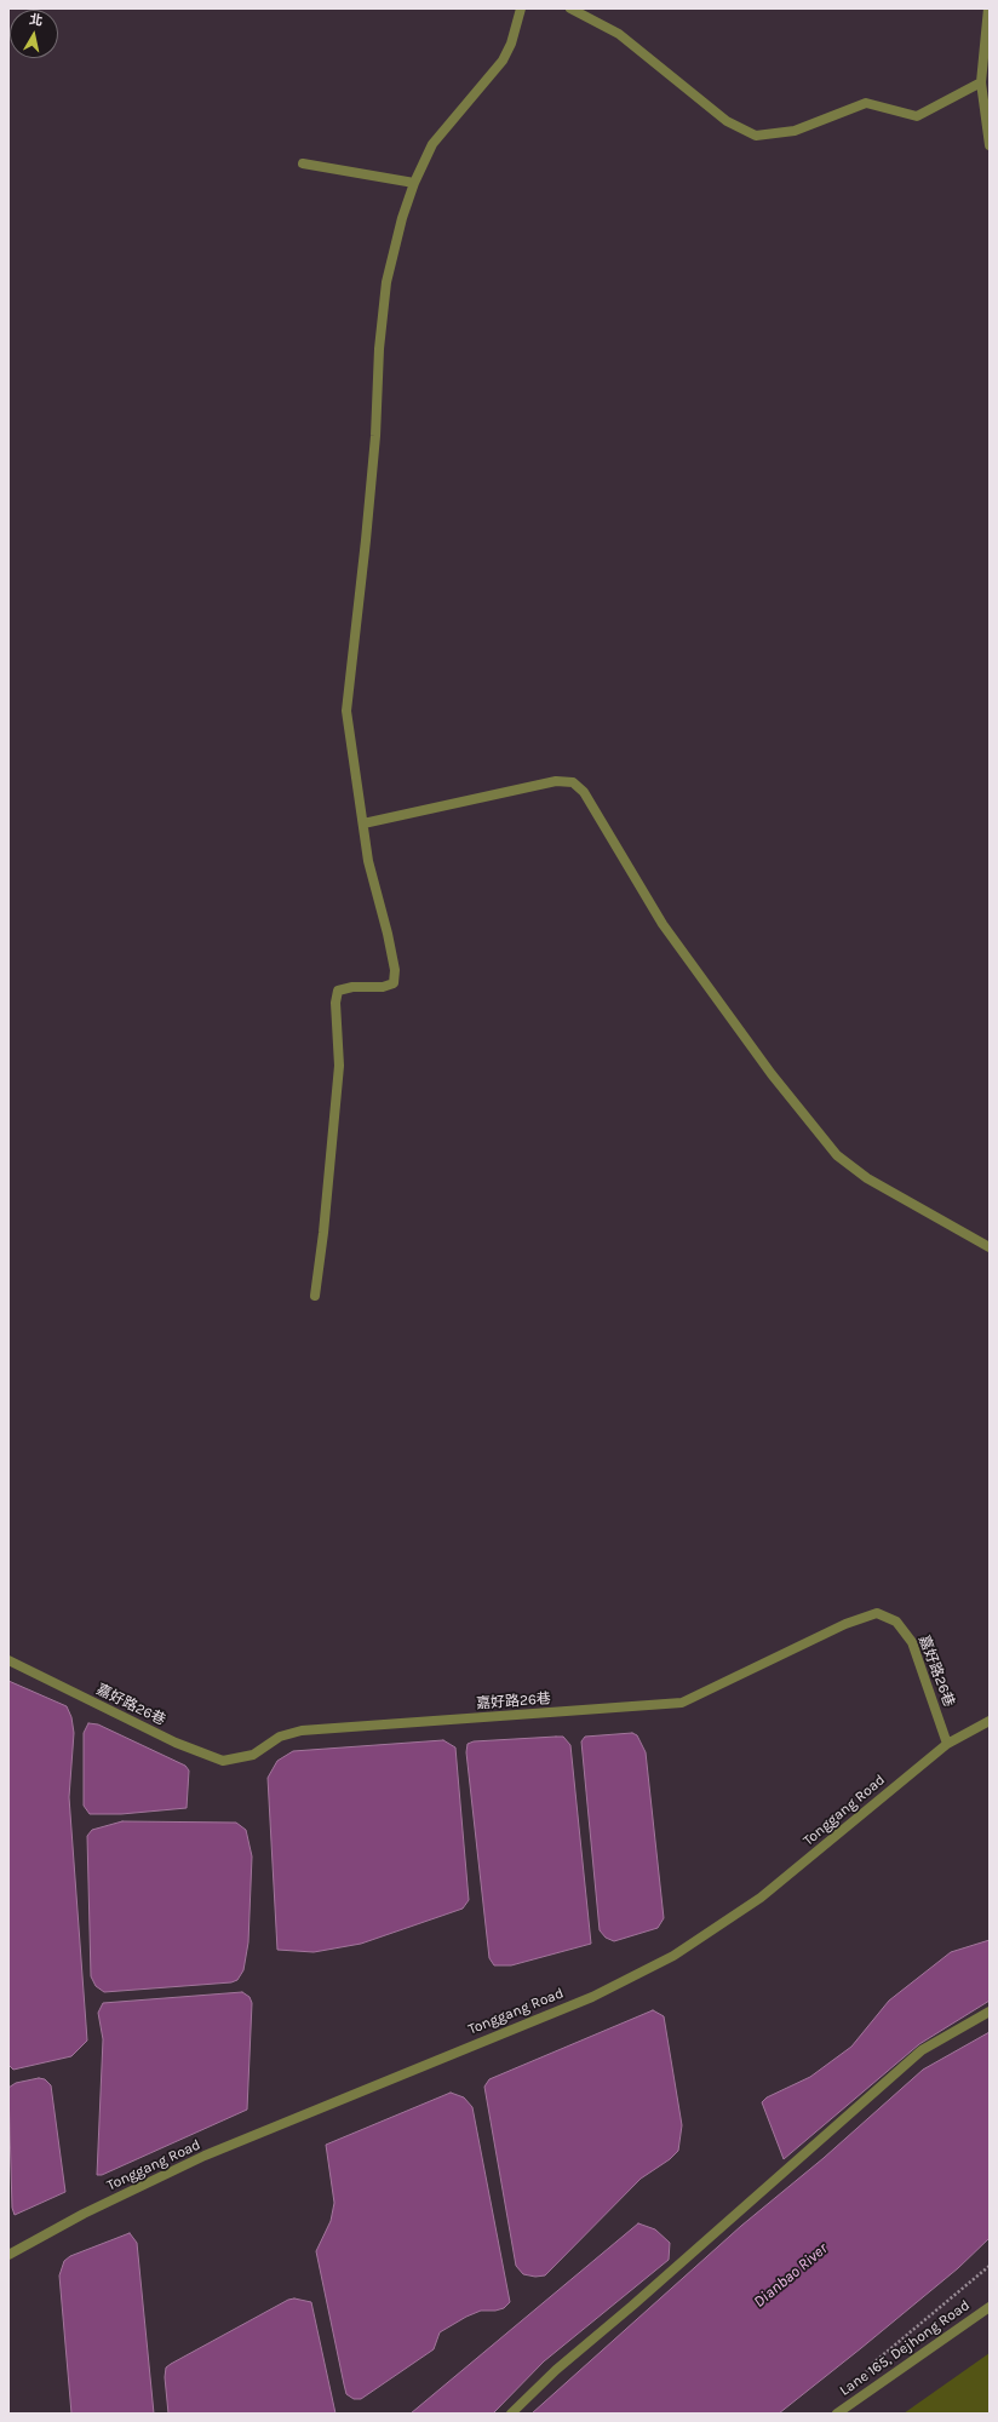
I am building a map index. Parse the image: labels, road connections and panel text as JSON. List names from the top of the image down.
{
  "streets": {
    "street": ["嘉好路26巷", "Tonggang Road", "Lane 165, Dejhong Road"]
  },
  "crossings": [
    ["嘉好路26巷", "Tonggang Road"]
  ],
  "water": ["Dianbao River"],
  "north": "top"
}
